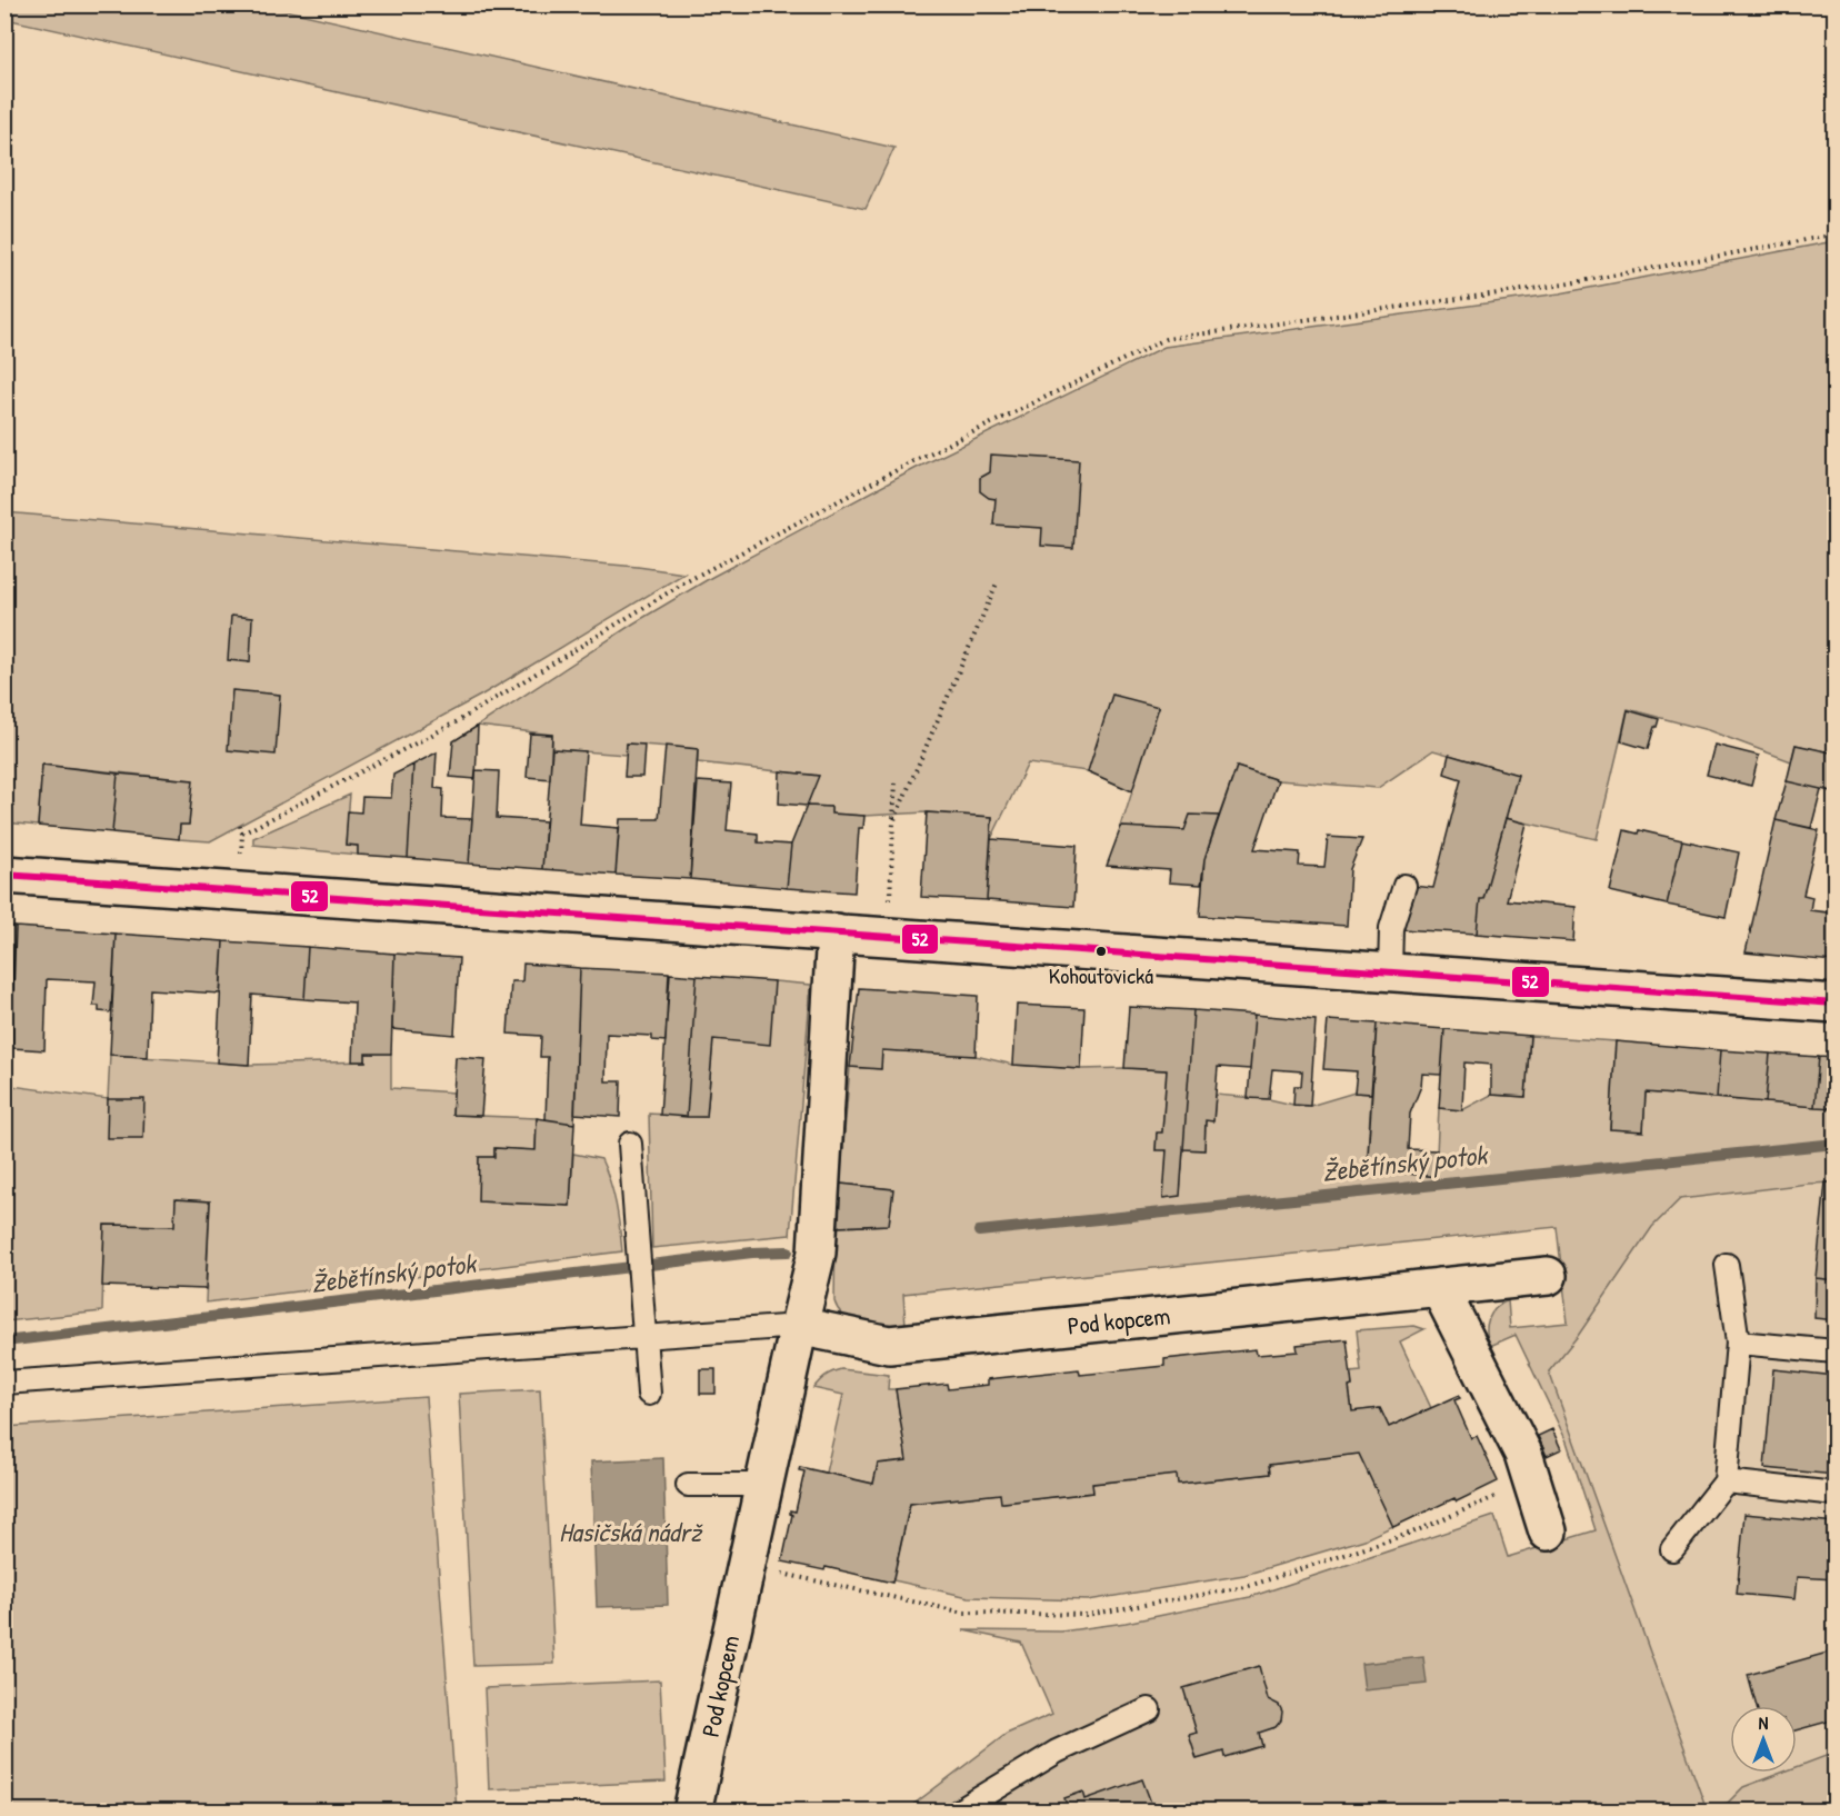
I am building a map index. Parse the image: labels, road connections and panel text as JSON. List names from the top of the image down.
{
  "streets": {
    "street": ["Pod kopcem"]
  },
  "water": ["Žebětínský potok", "Hasičská nádrž"],
  "places": ["Kohoutovická"],
  "lines": ["transit line 52"],
  "north": "top"
}
